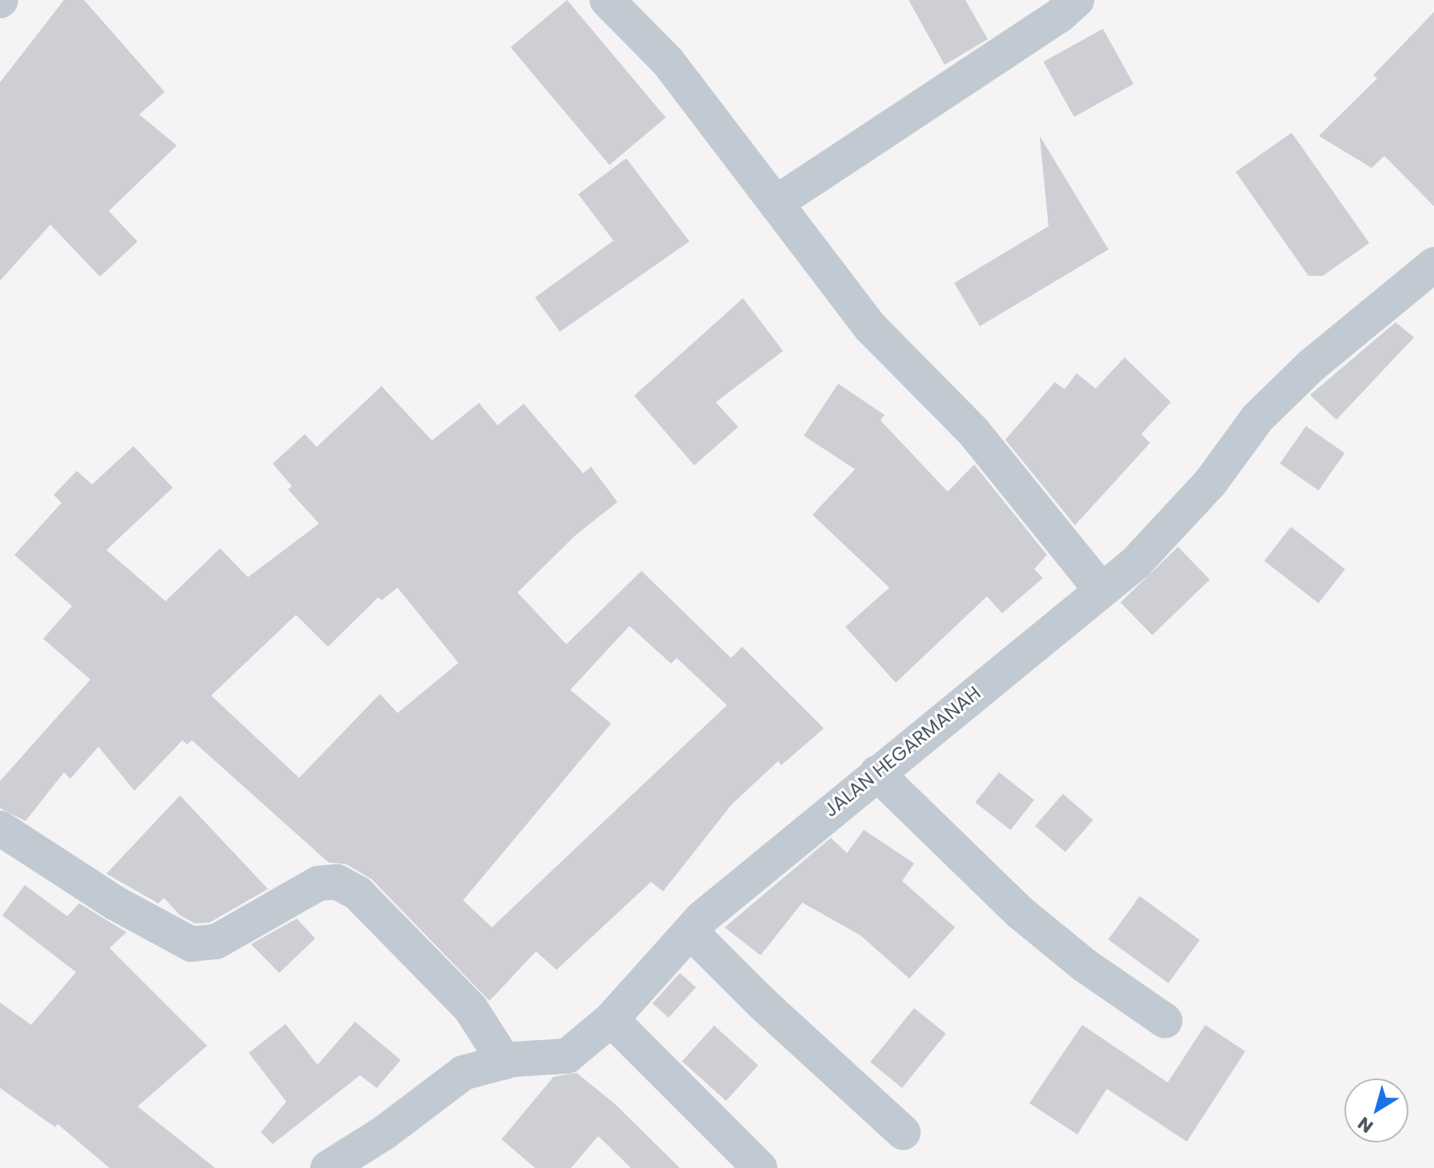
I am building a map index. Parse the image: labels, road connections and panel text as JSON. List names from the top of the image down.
{
  "streets": {
    "street": ["JALAN HEGARMANAH"]
  },
  "north": "bottom left"
}
